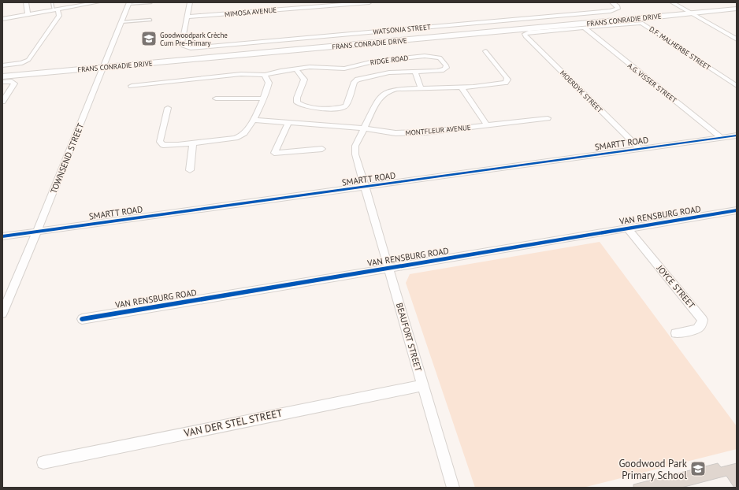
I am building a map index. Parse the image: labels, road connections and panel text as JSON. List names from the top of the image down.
{
  "streets": {
    "main road": ["FRANS CONRADIE DRIVE"],
    "street": [
      "MIMOSA AVENUE",
      "WATSONIA STREET",
      "D.F. MALHERBE STREET",
      "RIDGE ROAD",
      "A.G. VISSER STREET",
      "MOERDYK STREET",
      "MONTFLEUR AVENUE",
      "SMARTT ROAD",
      "TOWNSEND STREET",
      "VAN RENSBURG ROAD",
      "JOYCE STREET",
      "BEAUFORT STREET",
      "VAN DER STEL STREET"
    ]
  },
  "crossings": [
    ["MIMOSA AVENUE", "WATSONIA STREET"],
    ["FRANS CONRADIE DRIVE", "TOWNSEND STREET"],
    ["D.F. MALHERBE STREET", "A.G. VISSER STREET"],
    ["D.F. MALHERBE STREET", "MOERDYK STREET"],
    ["RIDGE ROAD", "BEAUFORT STREET"],
    ["A.G. VISSER STREET", "SMARTT ROAD"],
    ["MOERDYK STREET", "SMARTT ROAD"],
    ["MONTFLEUR AVENUE", "BEAUFORT STREET"],
    ["SMARTT ROAD", "TOWNSEND STREET"],
    ["SMARTT ROAD", "BEAUFORT STREET"],
    ["VAN RENSBURG ROAD", "JOYCE STREET"],
    ["VAN RENSBURG ROAD", "BEAUFORT STREET"],
    ["BEAUFORT STREET", "VAN DER STEL STREET"]
  ],
  "places": {
    "school or university": ["Goodwoodpark Crèche Cum Pre-Primary", "Goodwood Park Primary School"]
  }
}
